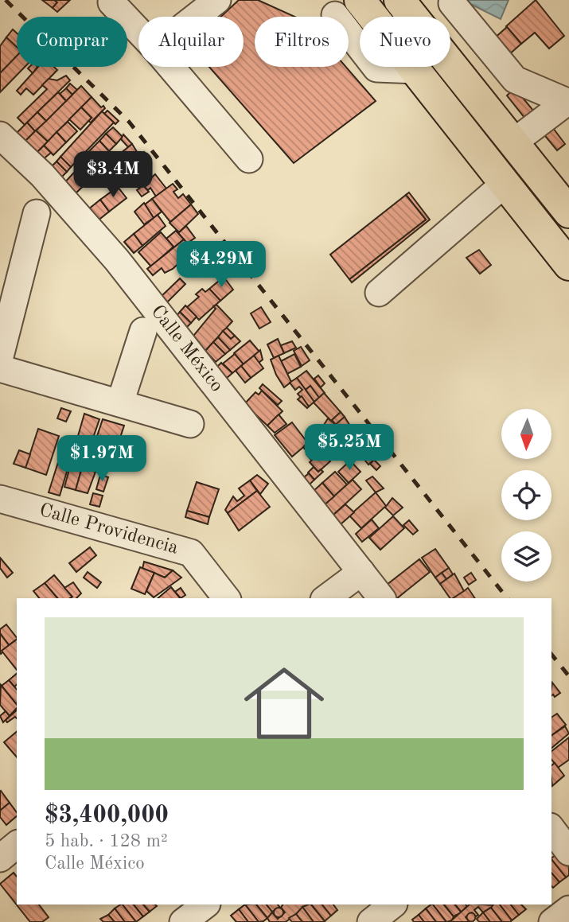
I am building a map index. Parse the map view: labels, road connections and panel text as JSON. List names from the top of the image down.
{
  "streets": {
    "street": ["Calle México", "Calle Providencia"]
  },
  "north": "bottom",
  "page": {
    "chip": [
      "Comprar",
      "Alquilar",
      "Filtros",
      "Nuevo"
    ],
    "price": [
      "$3.4M",
      "$4.29M",
      "$5.25M",
      "$1.97M"
    ],
    "list": [
      {
        "name": "$3,400,000",
        "note": "5 hab. · 128 m² · Calle México"
      }
    ]
  }
}
